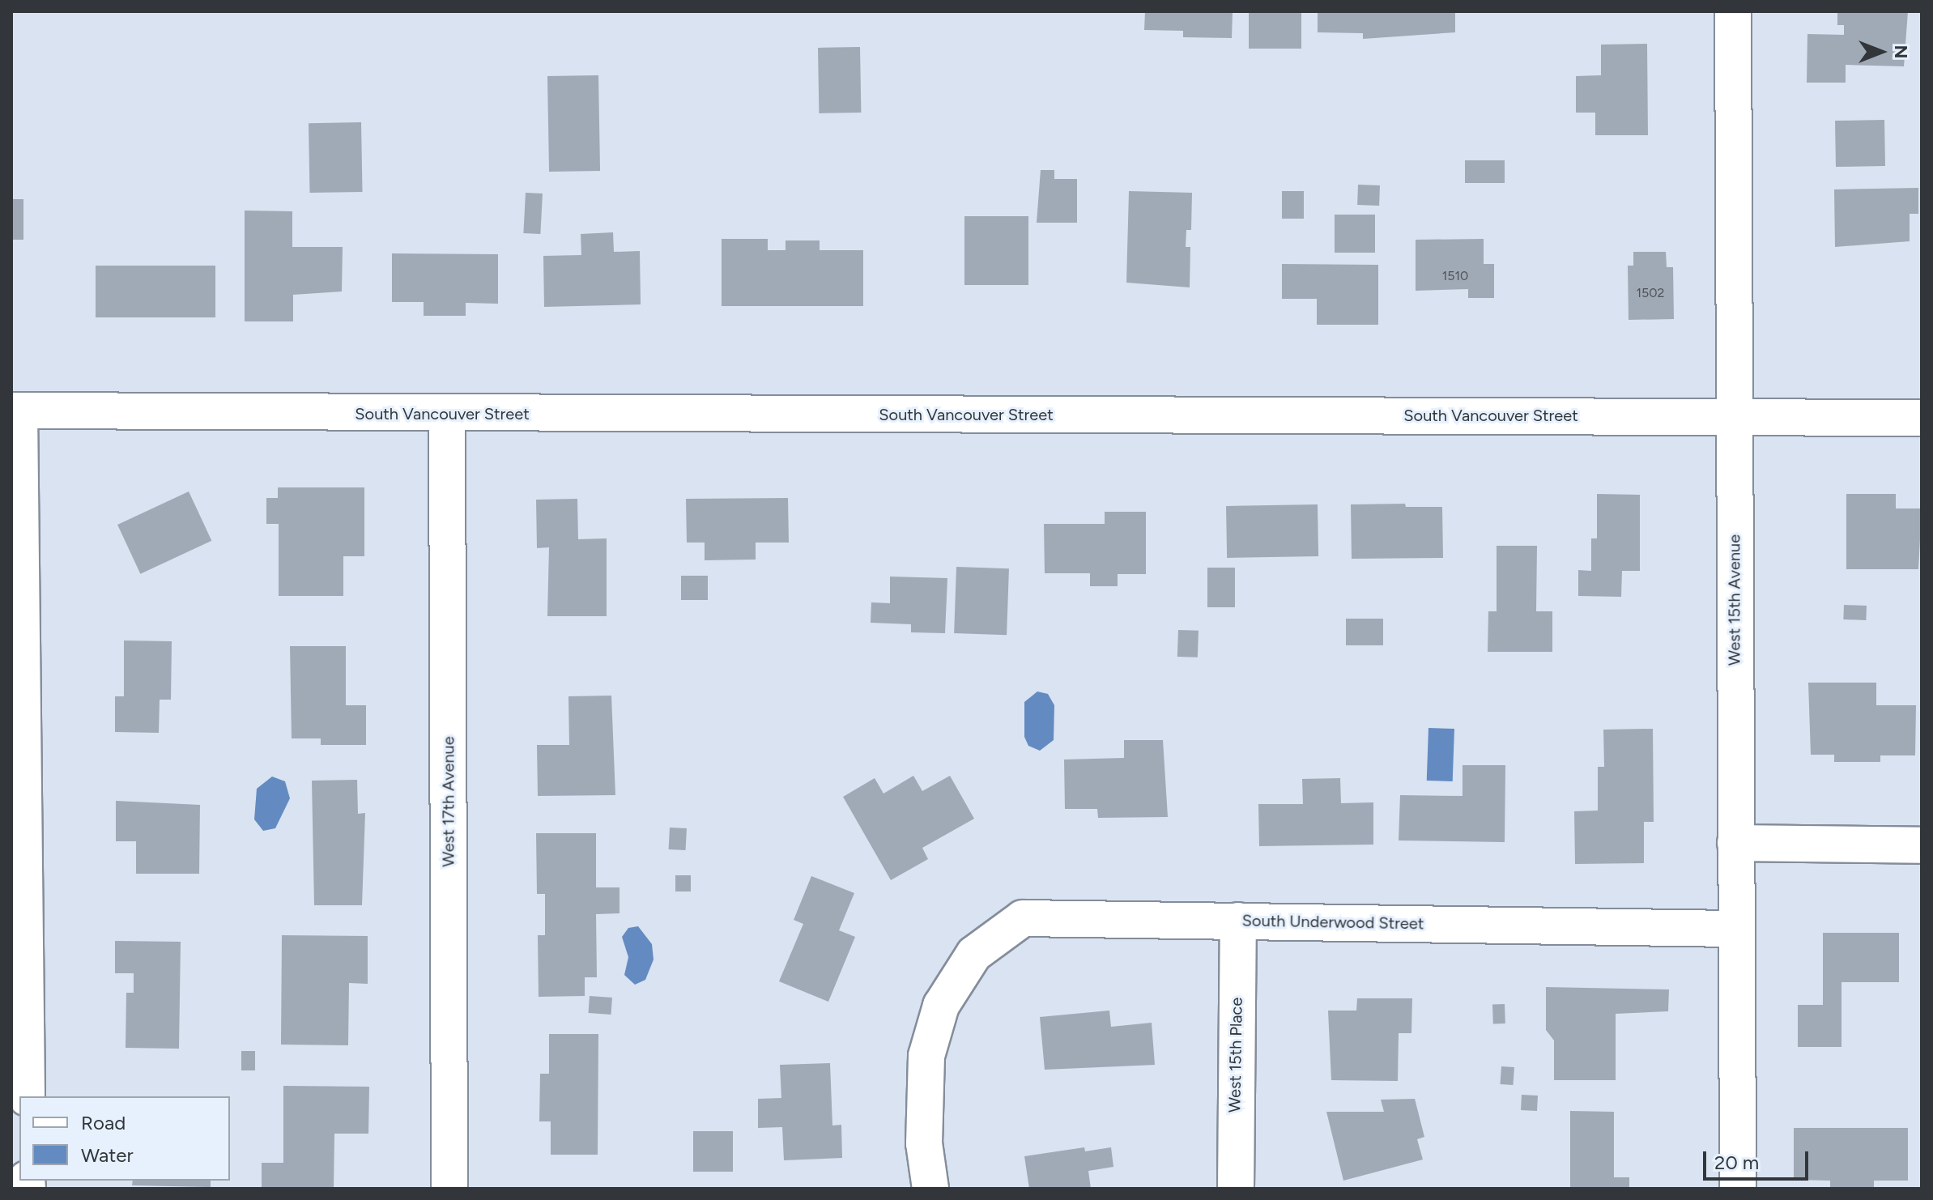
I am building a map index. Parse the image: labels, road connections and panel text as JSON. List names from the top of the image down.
{
  "streets": {
    "street": [
      "South Vancouver Street",
      "West 15th Avenue",
      "West 17th Avenue",
      "South Underwood Street",
      "West 15th Place"
    ]
  },
  "crossings": [
    ["South Vancouver Street", "West 15th Avenue"],
    ["South Vancouver Street", "West 17th Avenue"],
    ["West 15th Avenue", "South Underwood Street"],
    ["South Underwood Street", "West 15th Place"]
  ],
  "house_numbers": ["1510", "1502"],
  "legend": ["Road", "Water"],
  "scale_bar": "20 m",
  "north": "right"
}
